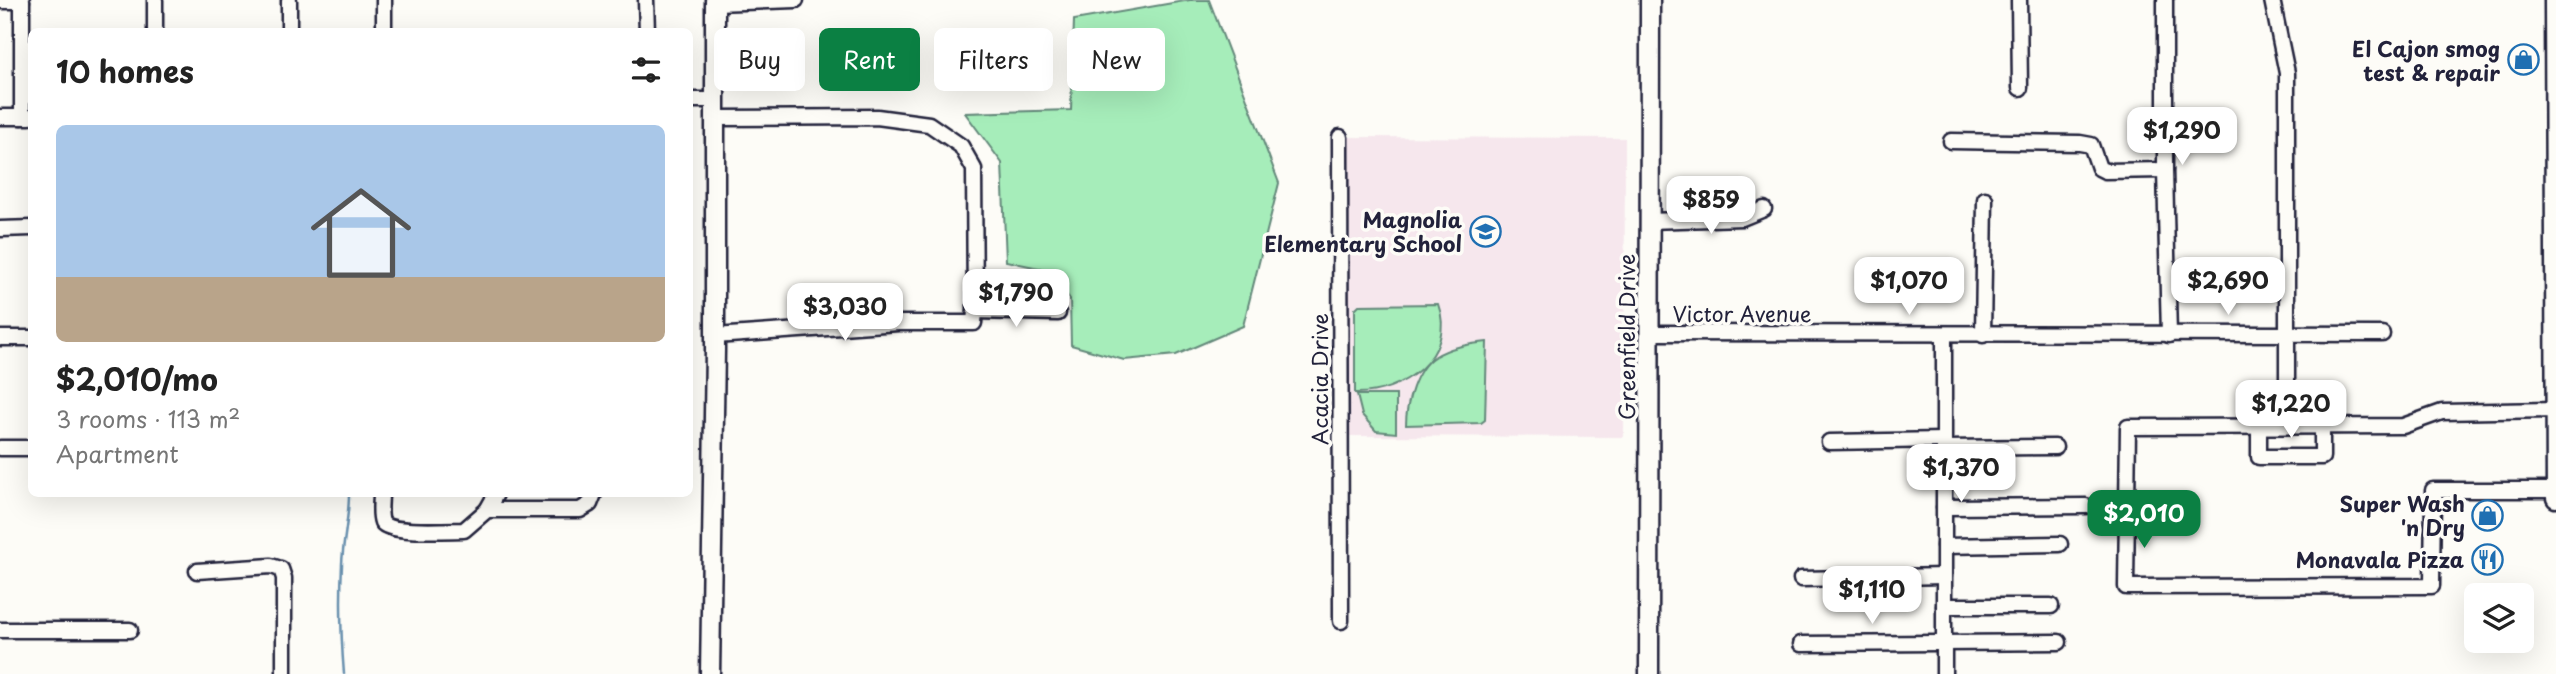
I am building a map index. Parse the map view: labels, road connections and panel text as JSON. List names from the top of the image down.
{
  "streets": {
    "main road": ["Greenfield Drive"],
    "street": ["Victor Avenue", "Acacia Drive"]
  },
  "crossings": [
    ["Victor Avenue", "Greenfield Drive"]
  ],
  "places": {
    "shop": ["El Cajon smog test & repair", "Super Wash 'n Dry"],
    "school or university": ["Magnolia Elementary School"],
    "restaurant": ["Monavala Pizza"]
  },
  "page": {
    "chip": [
      "Buy",
      "Rent",
      "Filters",
      "New"
    ],
    "heading": "10 homes",
    "price": [
      "$1,290",
      "$859",
      "$1,070",
      "$2,690",
      "$1,790",
      "$3,030",
      "$1,220",
      "$1,370",
      "$2,010",
      "$1,110"
    ],
    "list": [
      {
        "name": "$2,010/mo",
        "note": "3 rooms · 113 m² · Apartment"
      }
    ]
  }
}
